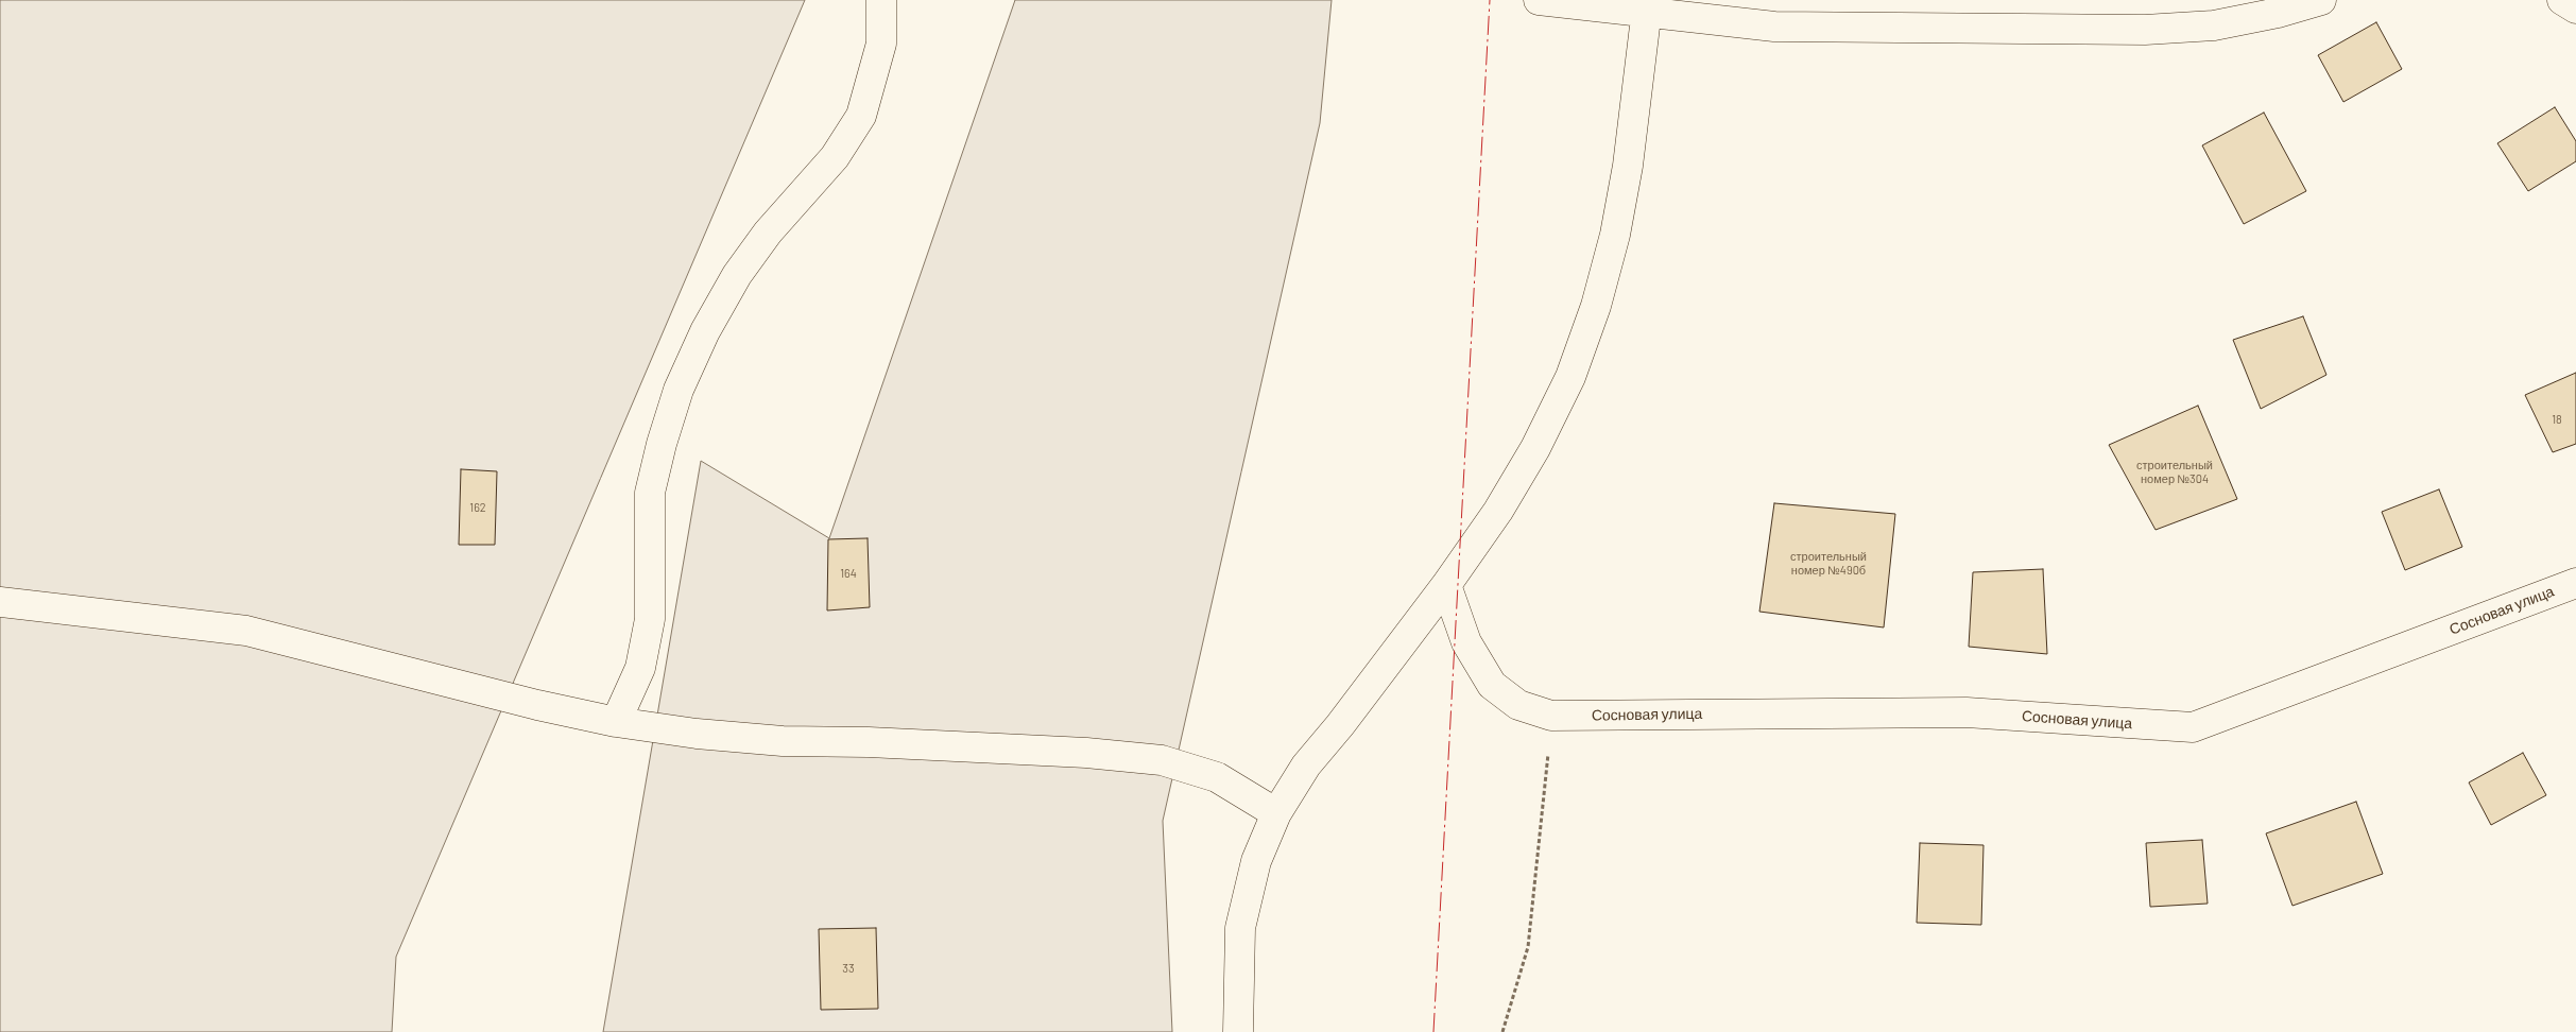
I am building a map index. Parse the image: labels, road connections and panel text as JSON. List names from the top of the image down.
{
  "streets": {
    "street": ["Сосновая улица"]
  },
  "house_numbers": [
    "18",
    "строительный номер №304",
    "162",
    "строительный номер №490б",
    "164",
    "33"
  ]
}
